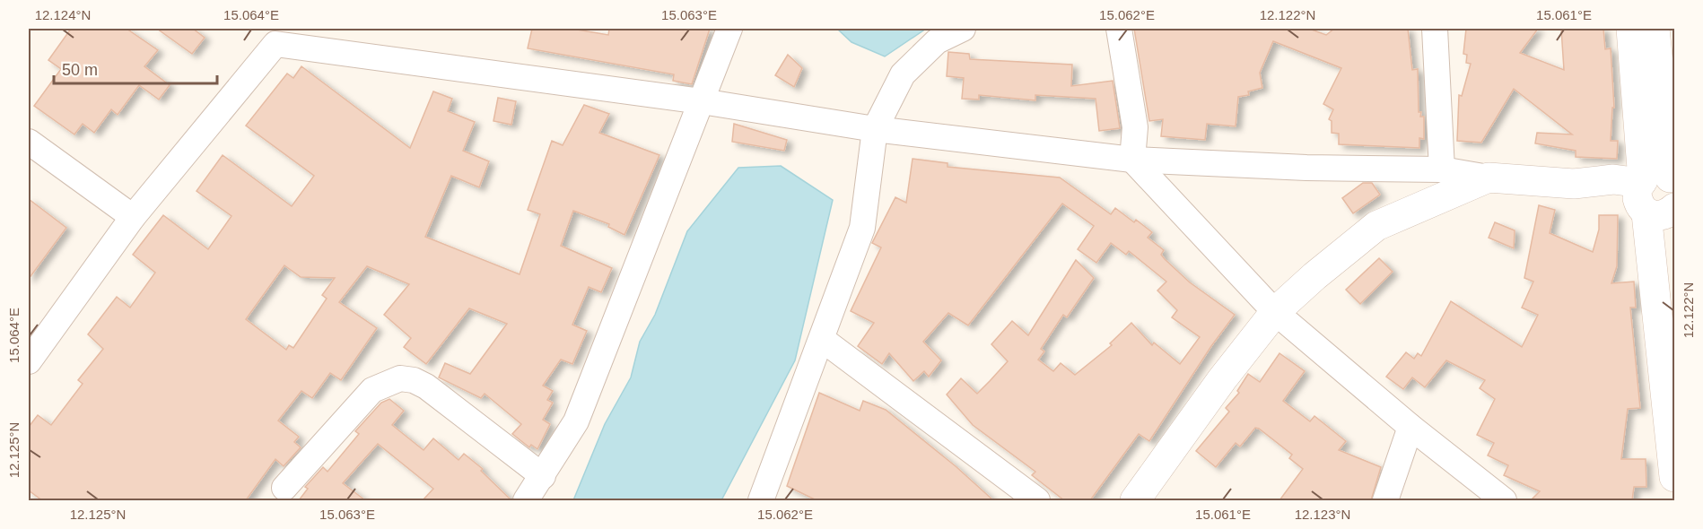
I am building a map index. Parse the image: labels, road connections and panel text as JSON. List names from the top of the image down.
{
  "scale_bar": "50 m",
  "coordinates": [
    "12.124°N",
    "15.064°E",
    "15.063°E",
    "15.062°E",
    "12.122°N",
    "15.061°E",
    "12.125°N",
    "12.123°N"
  ]
}
